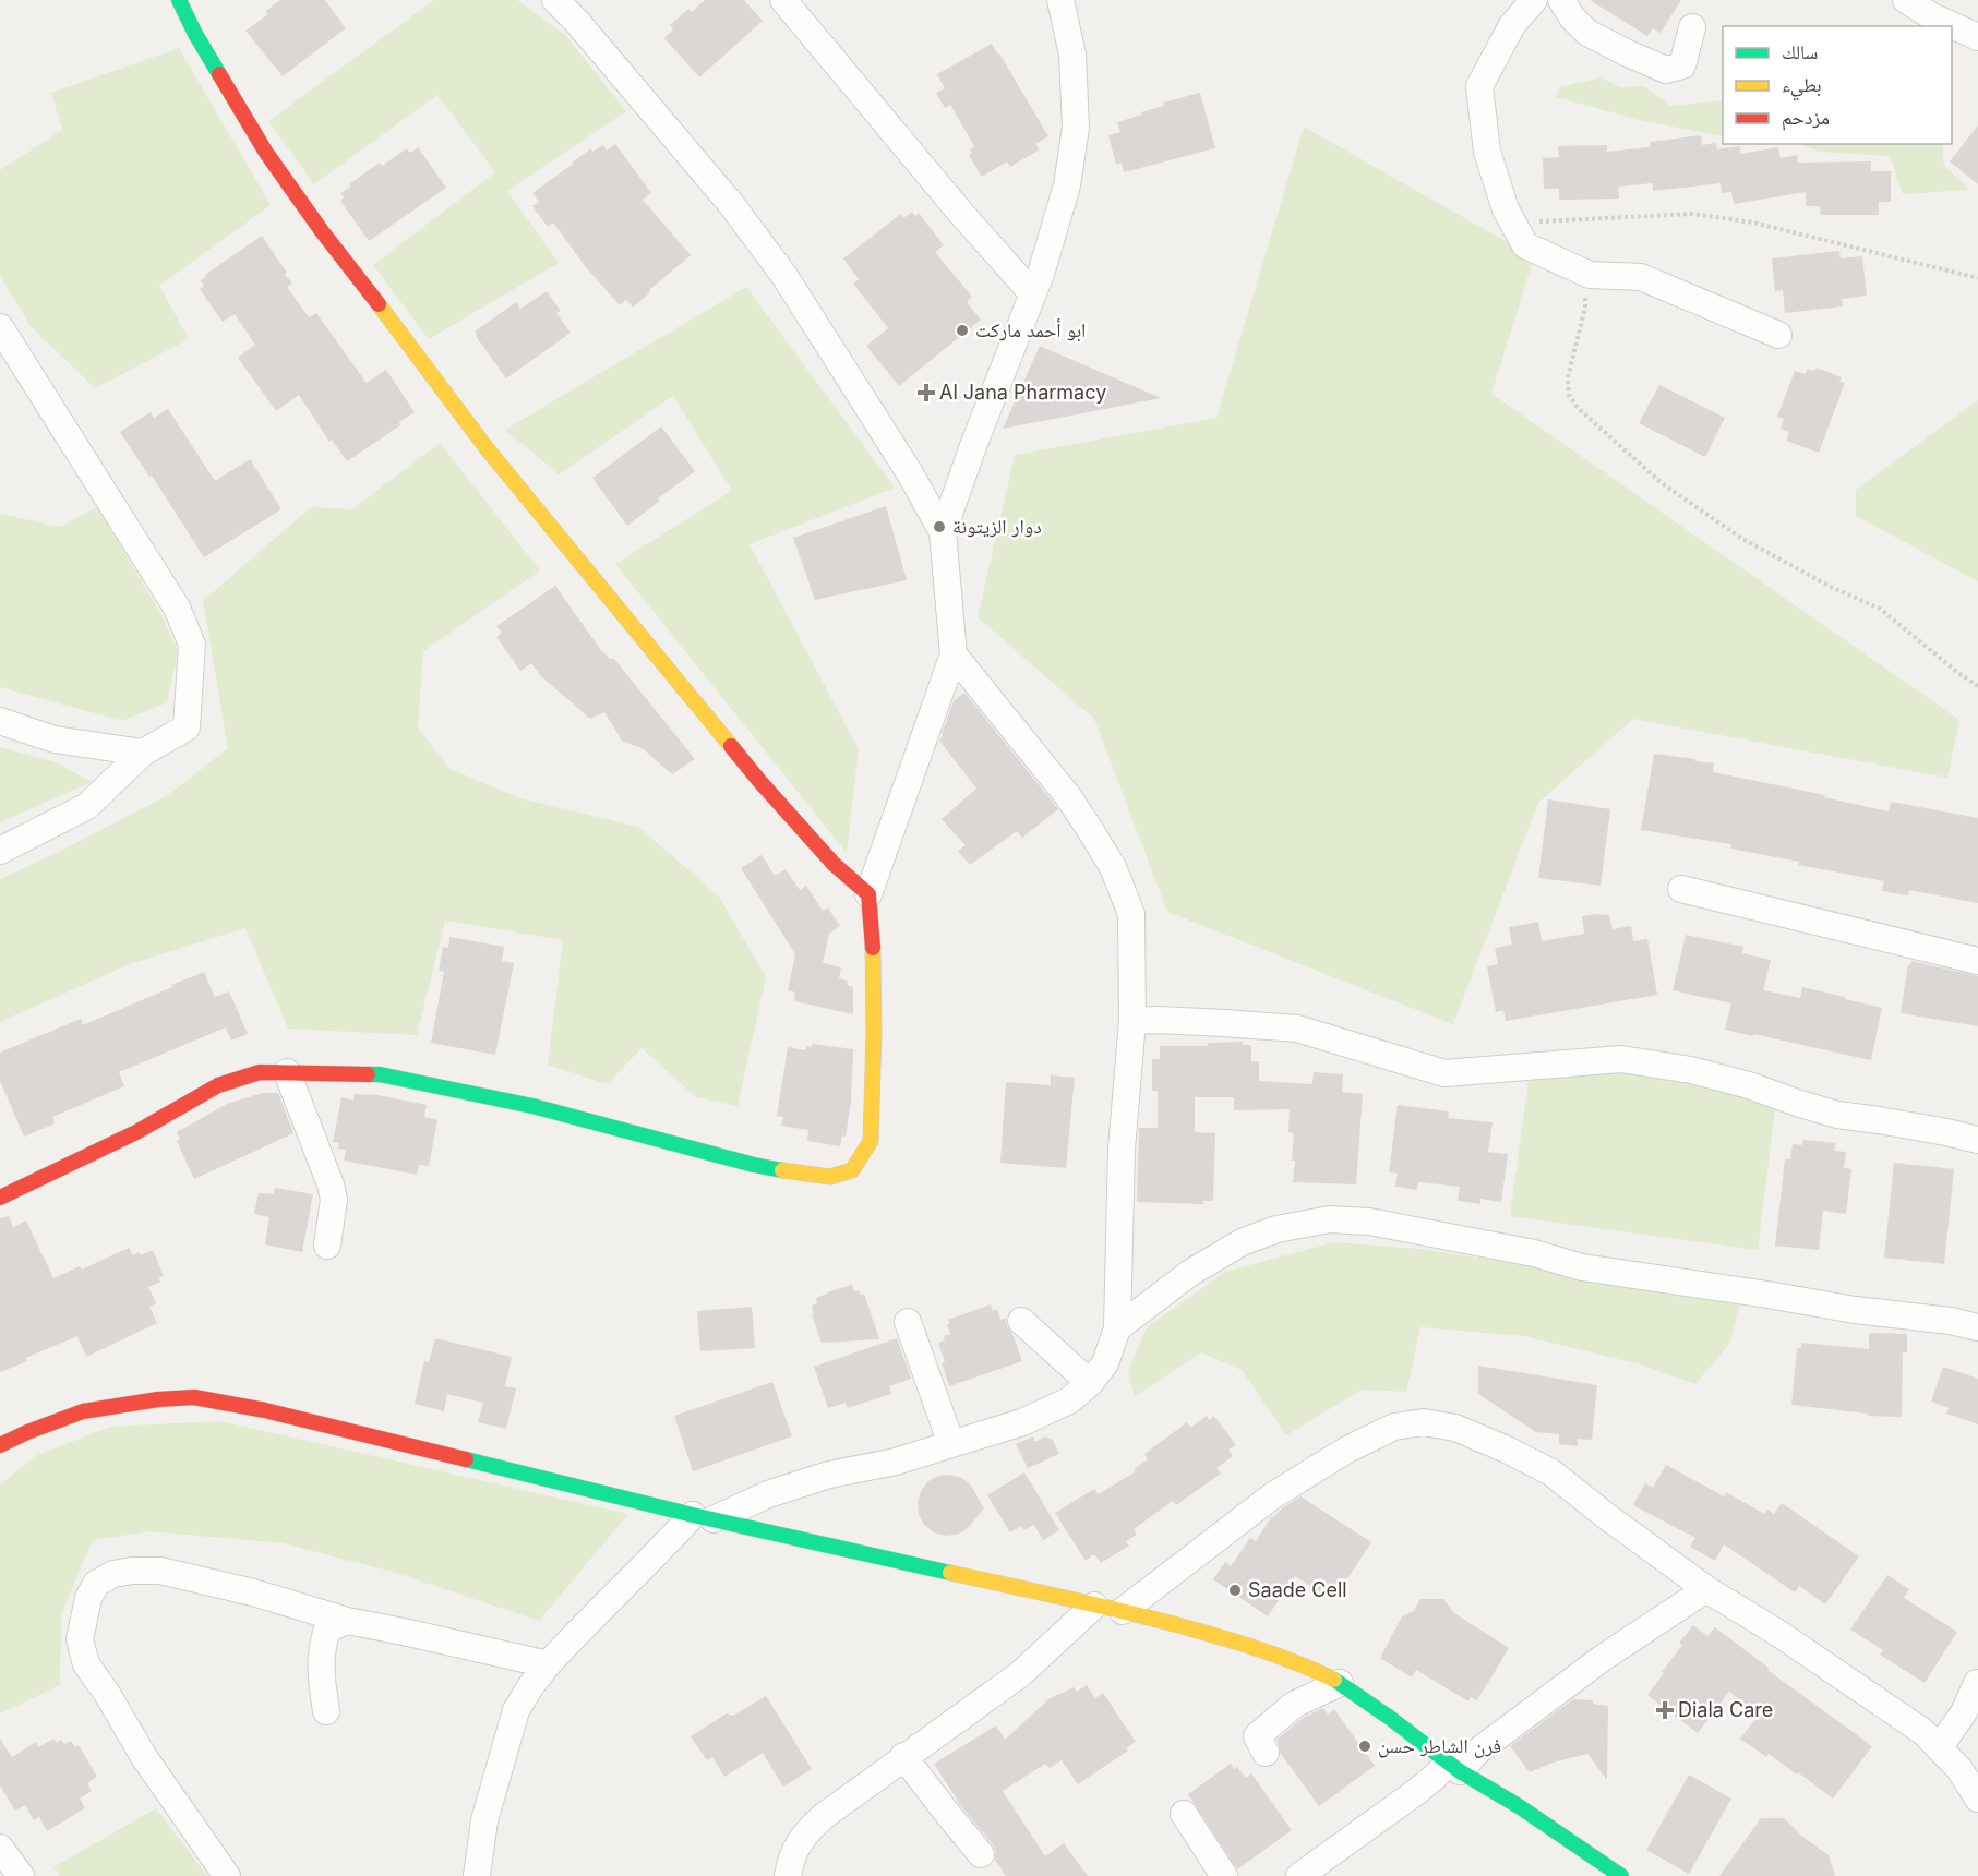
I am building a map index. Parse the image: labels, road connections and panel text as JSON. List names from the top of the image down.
{
  "places": {
    "other": [
      "ابو أحمد ماركت",
      "دوار الزيتونة",
      "Saade Cell",
      "فرن الشاطر حسن"
    ],
    "health": ["Al Jana Pharmacy", "Diala Care"]
  },
  "legend": ["سالك", "بطيء", "مزدحم"]
}
